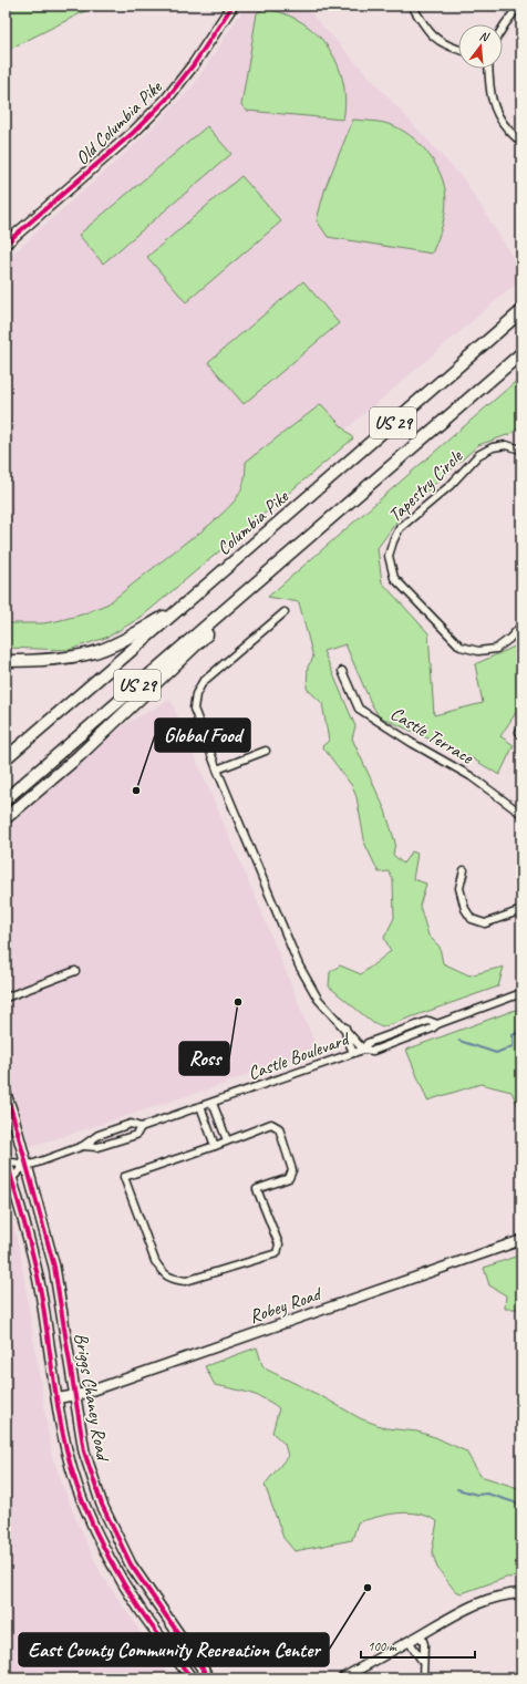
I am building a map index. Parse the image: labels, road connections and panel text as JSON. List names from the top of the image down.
{
  "streets": {
    "highway": ["US 29", "Columbia Pike"],
    "main road": ["Old Columbia Pike", "Briggs Chaney Road"],
    "street": [
      "Tapestry Circle",
      "Castle Terrace",
      "Castle Boulevard",
      "Robey Road"
    ]
  },
  "crossings": [
    ["Castle Boulevard", "Briggs Chaney Road"],
    ["Robey Road", "Briggs Chaney Road"]
  ],
  "places": ["Global Food", "Ross", "East County Community Recreation Center"],
  "scale_bar": "100 m",
  "north": "top"
}
